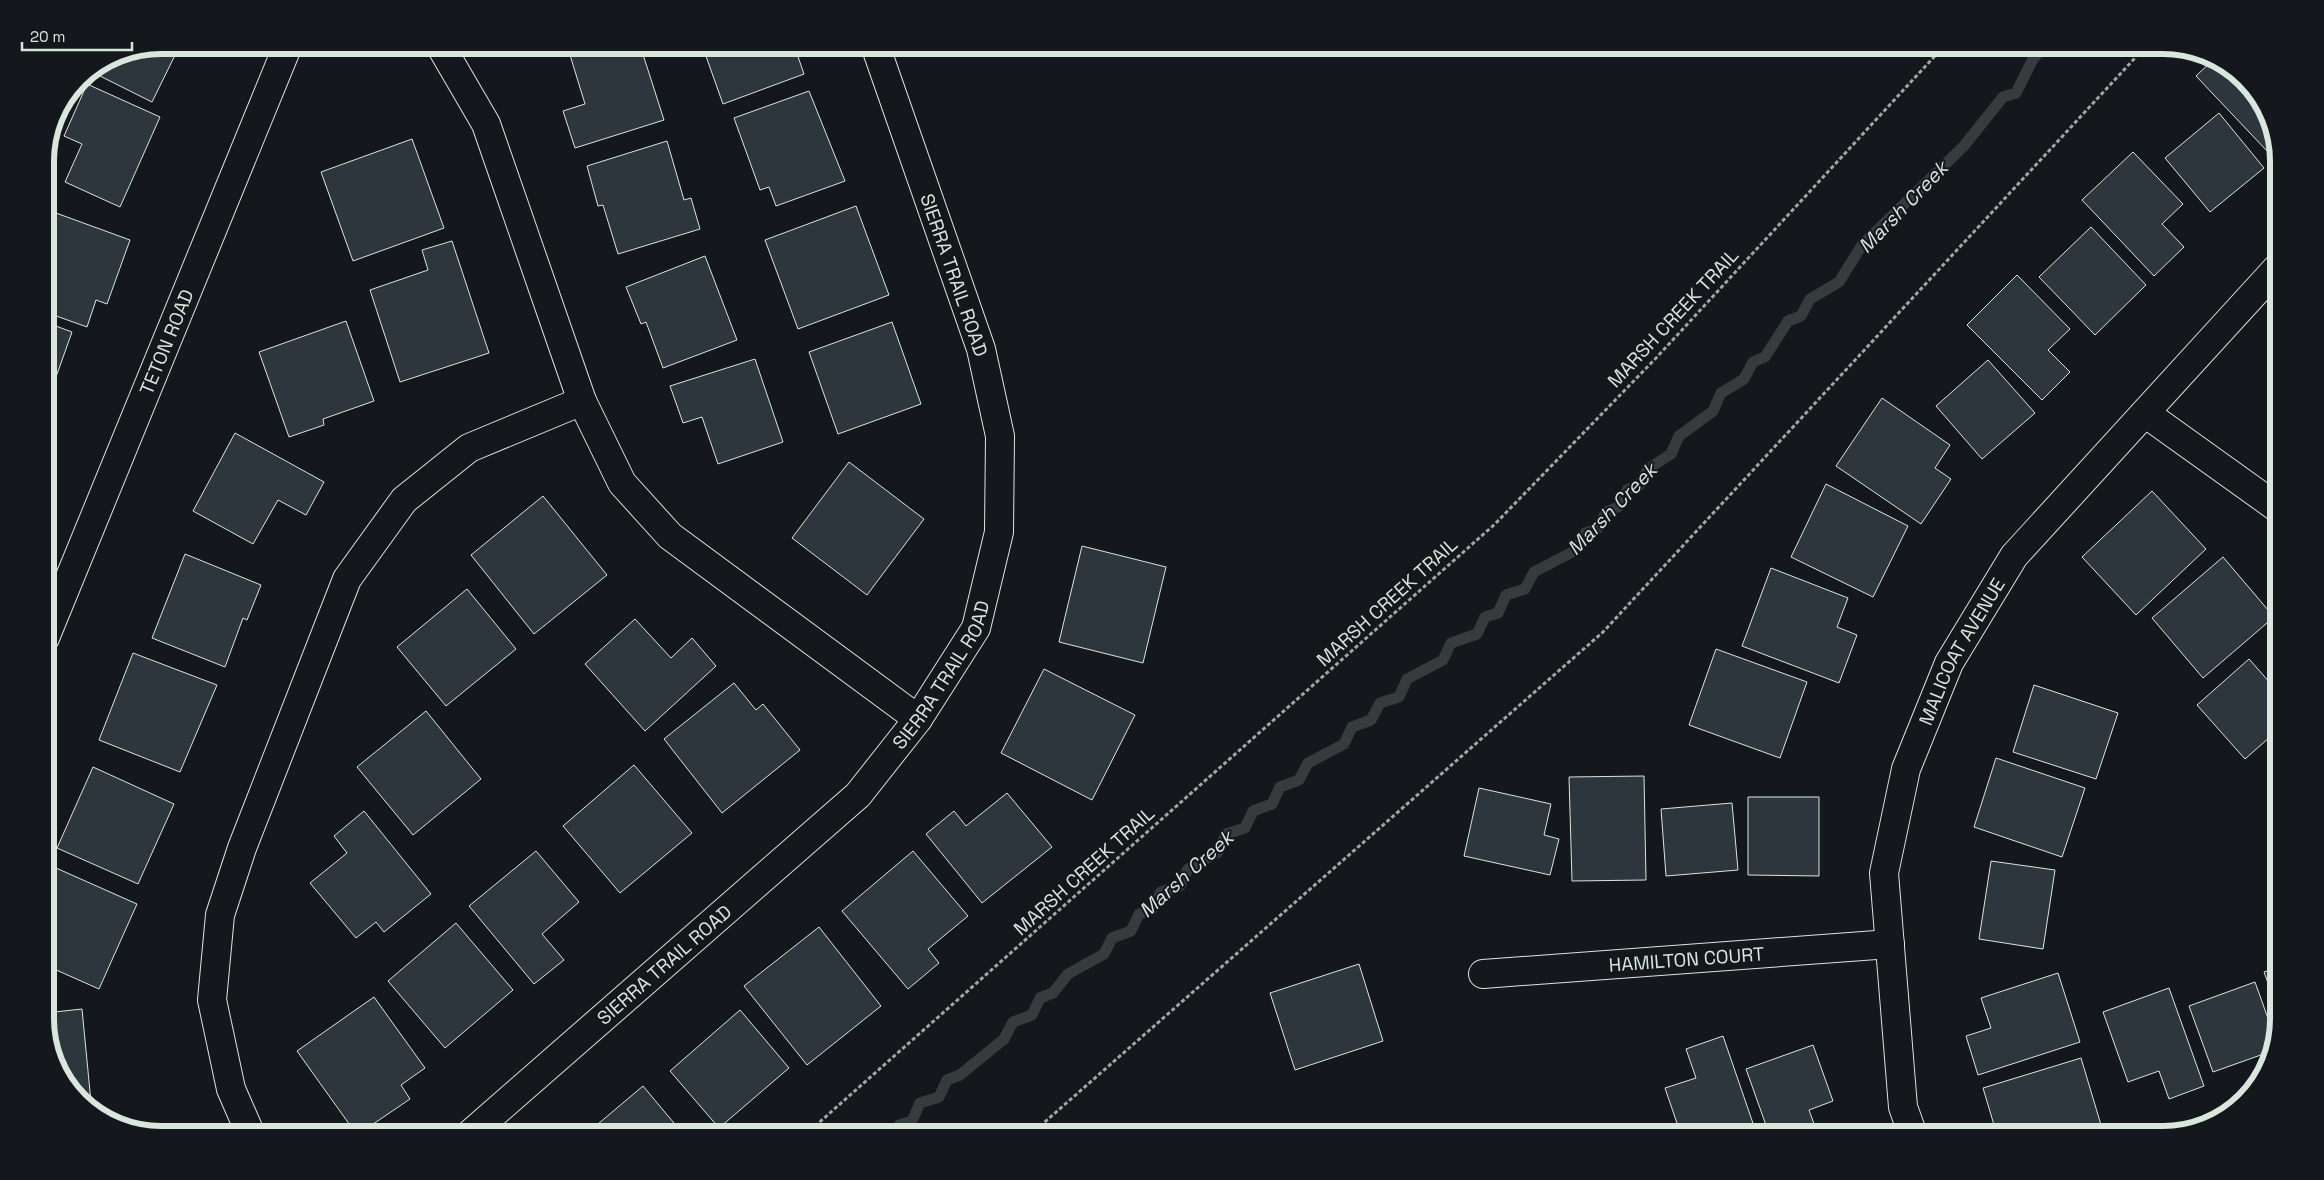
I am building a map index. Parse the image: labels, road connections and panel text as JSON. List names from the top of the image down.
{
  "streets": {
    "street": [
      "SIERRA TRAIL ROAD",
      "TETON ROAD",
      "MALICOAT AVENUE",
      "HAMILTON COURT"
    ],
    "path": ["MARSH CREEK TRAIL"]
  },
  "crossings": [
    ["MALICOAT AVENUE", "HAMILTON COURT"]
  ],
  "water": ["Marsh Creek"],
  "scale_bar": "20 m"
}
